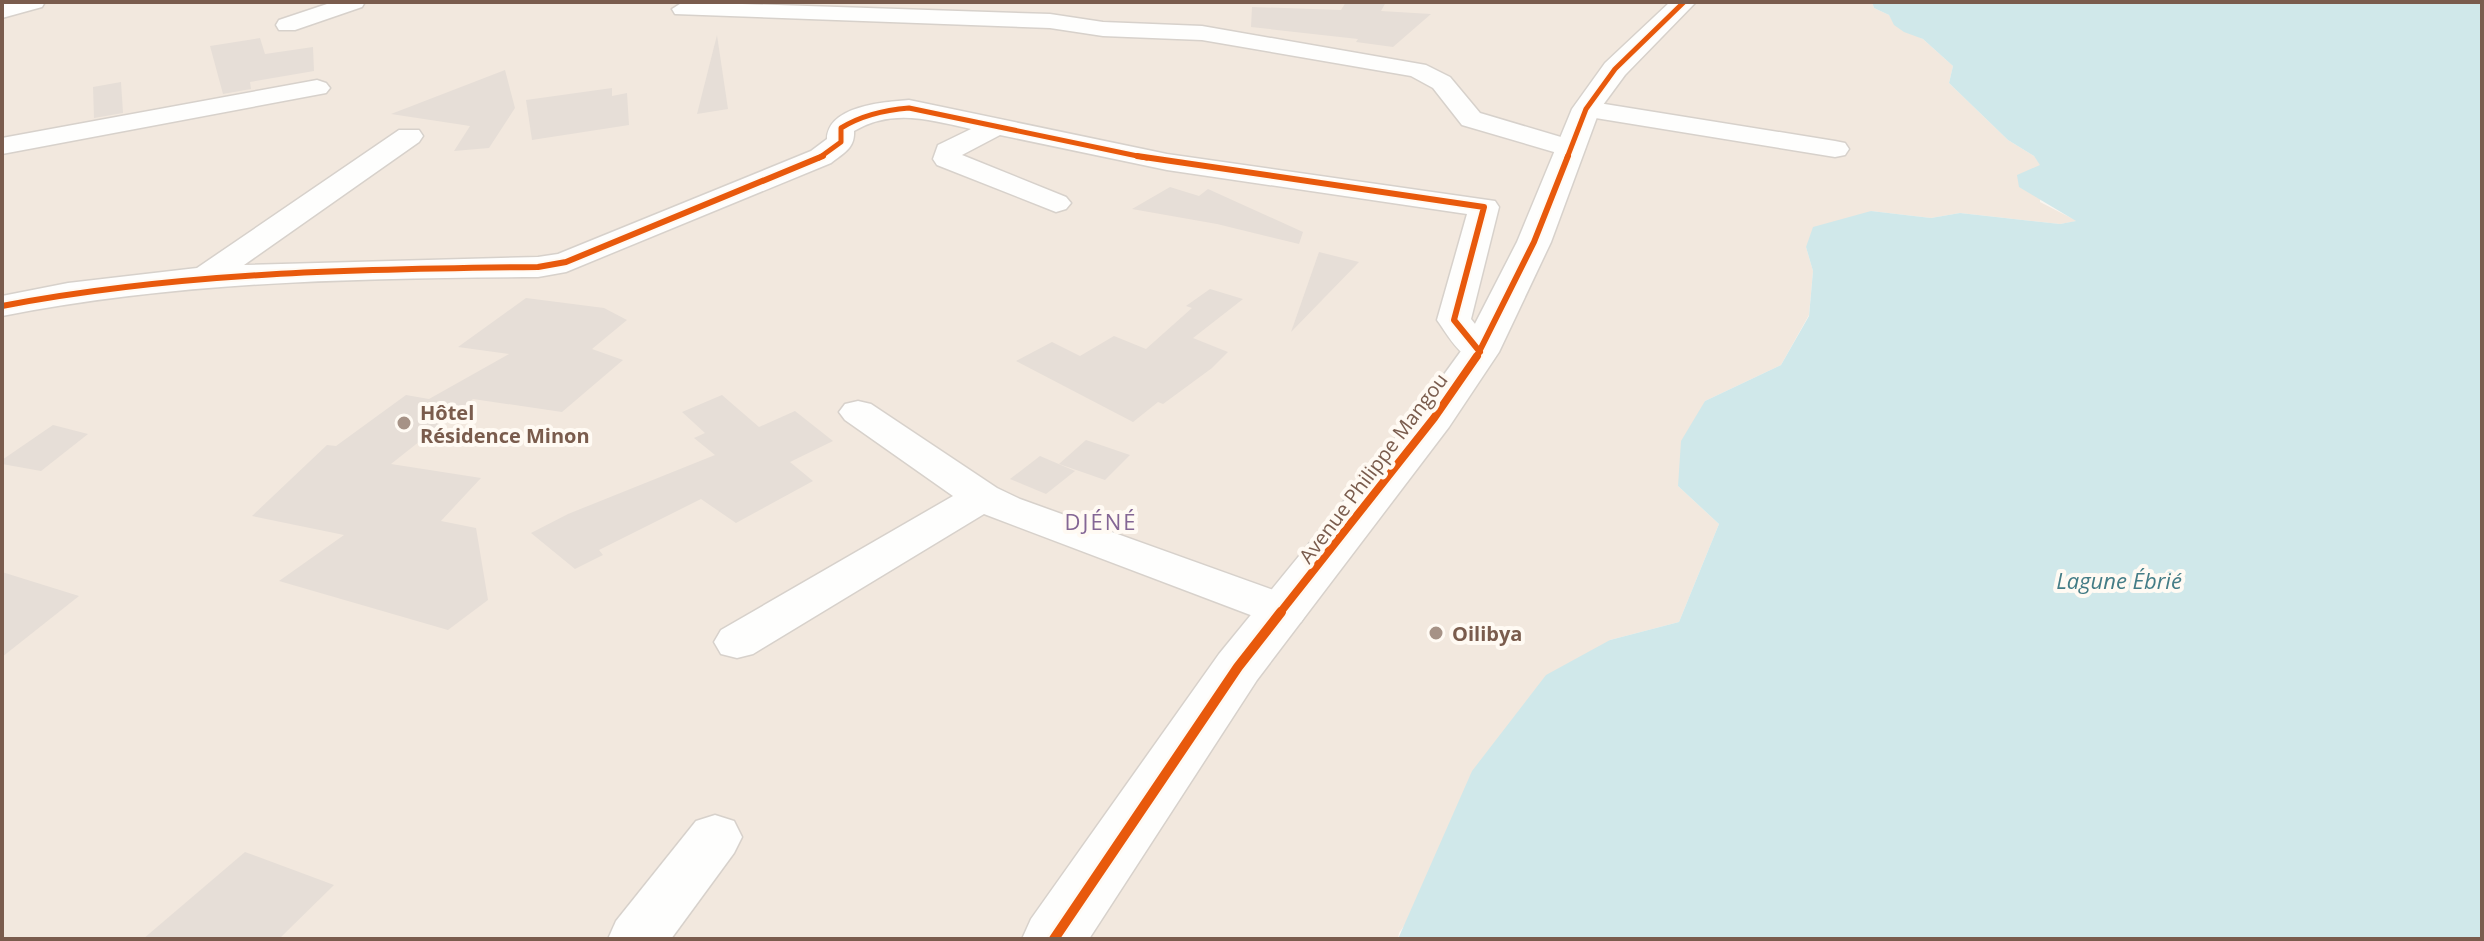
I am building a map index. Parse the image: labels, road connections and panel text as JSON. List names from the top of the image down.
{
  "streets": {
    "street": ["Avenue Philippe Mangou"]
  },
  "districts": ["DJÉNÉ"],
  "water": ["Lagune Ébrié"],
  "places": ["Hôtel Résidence Minon", "Oilibya"]
}
